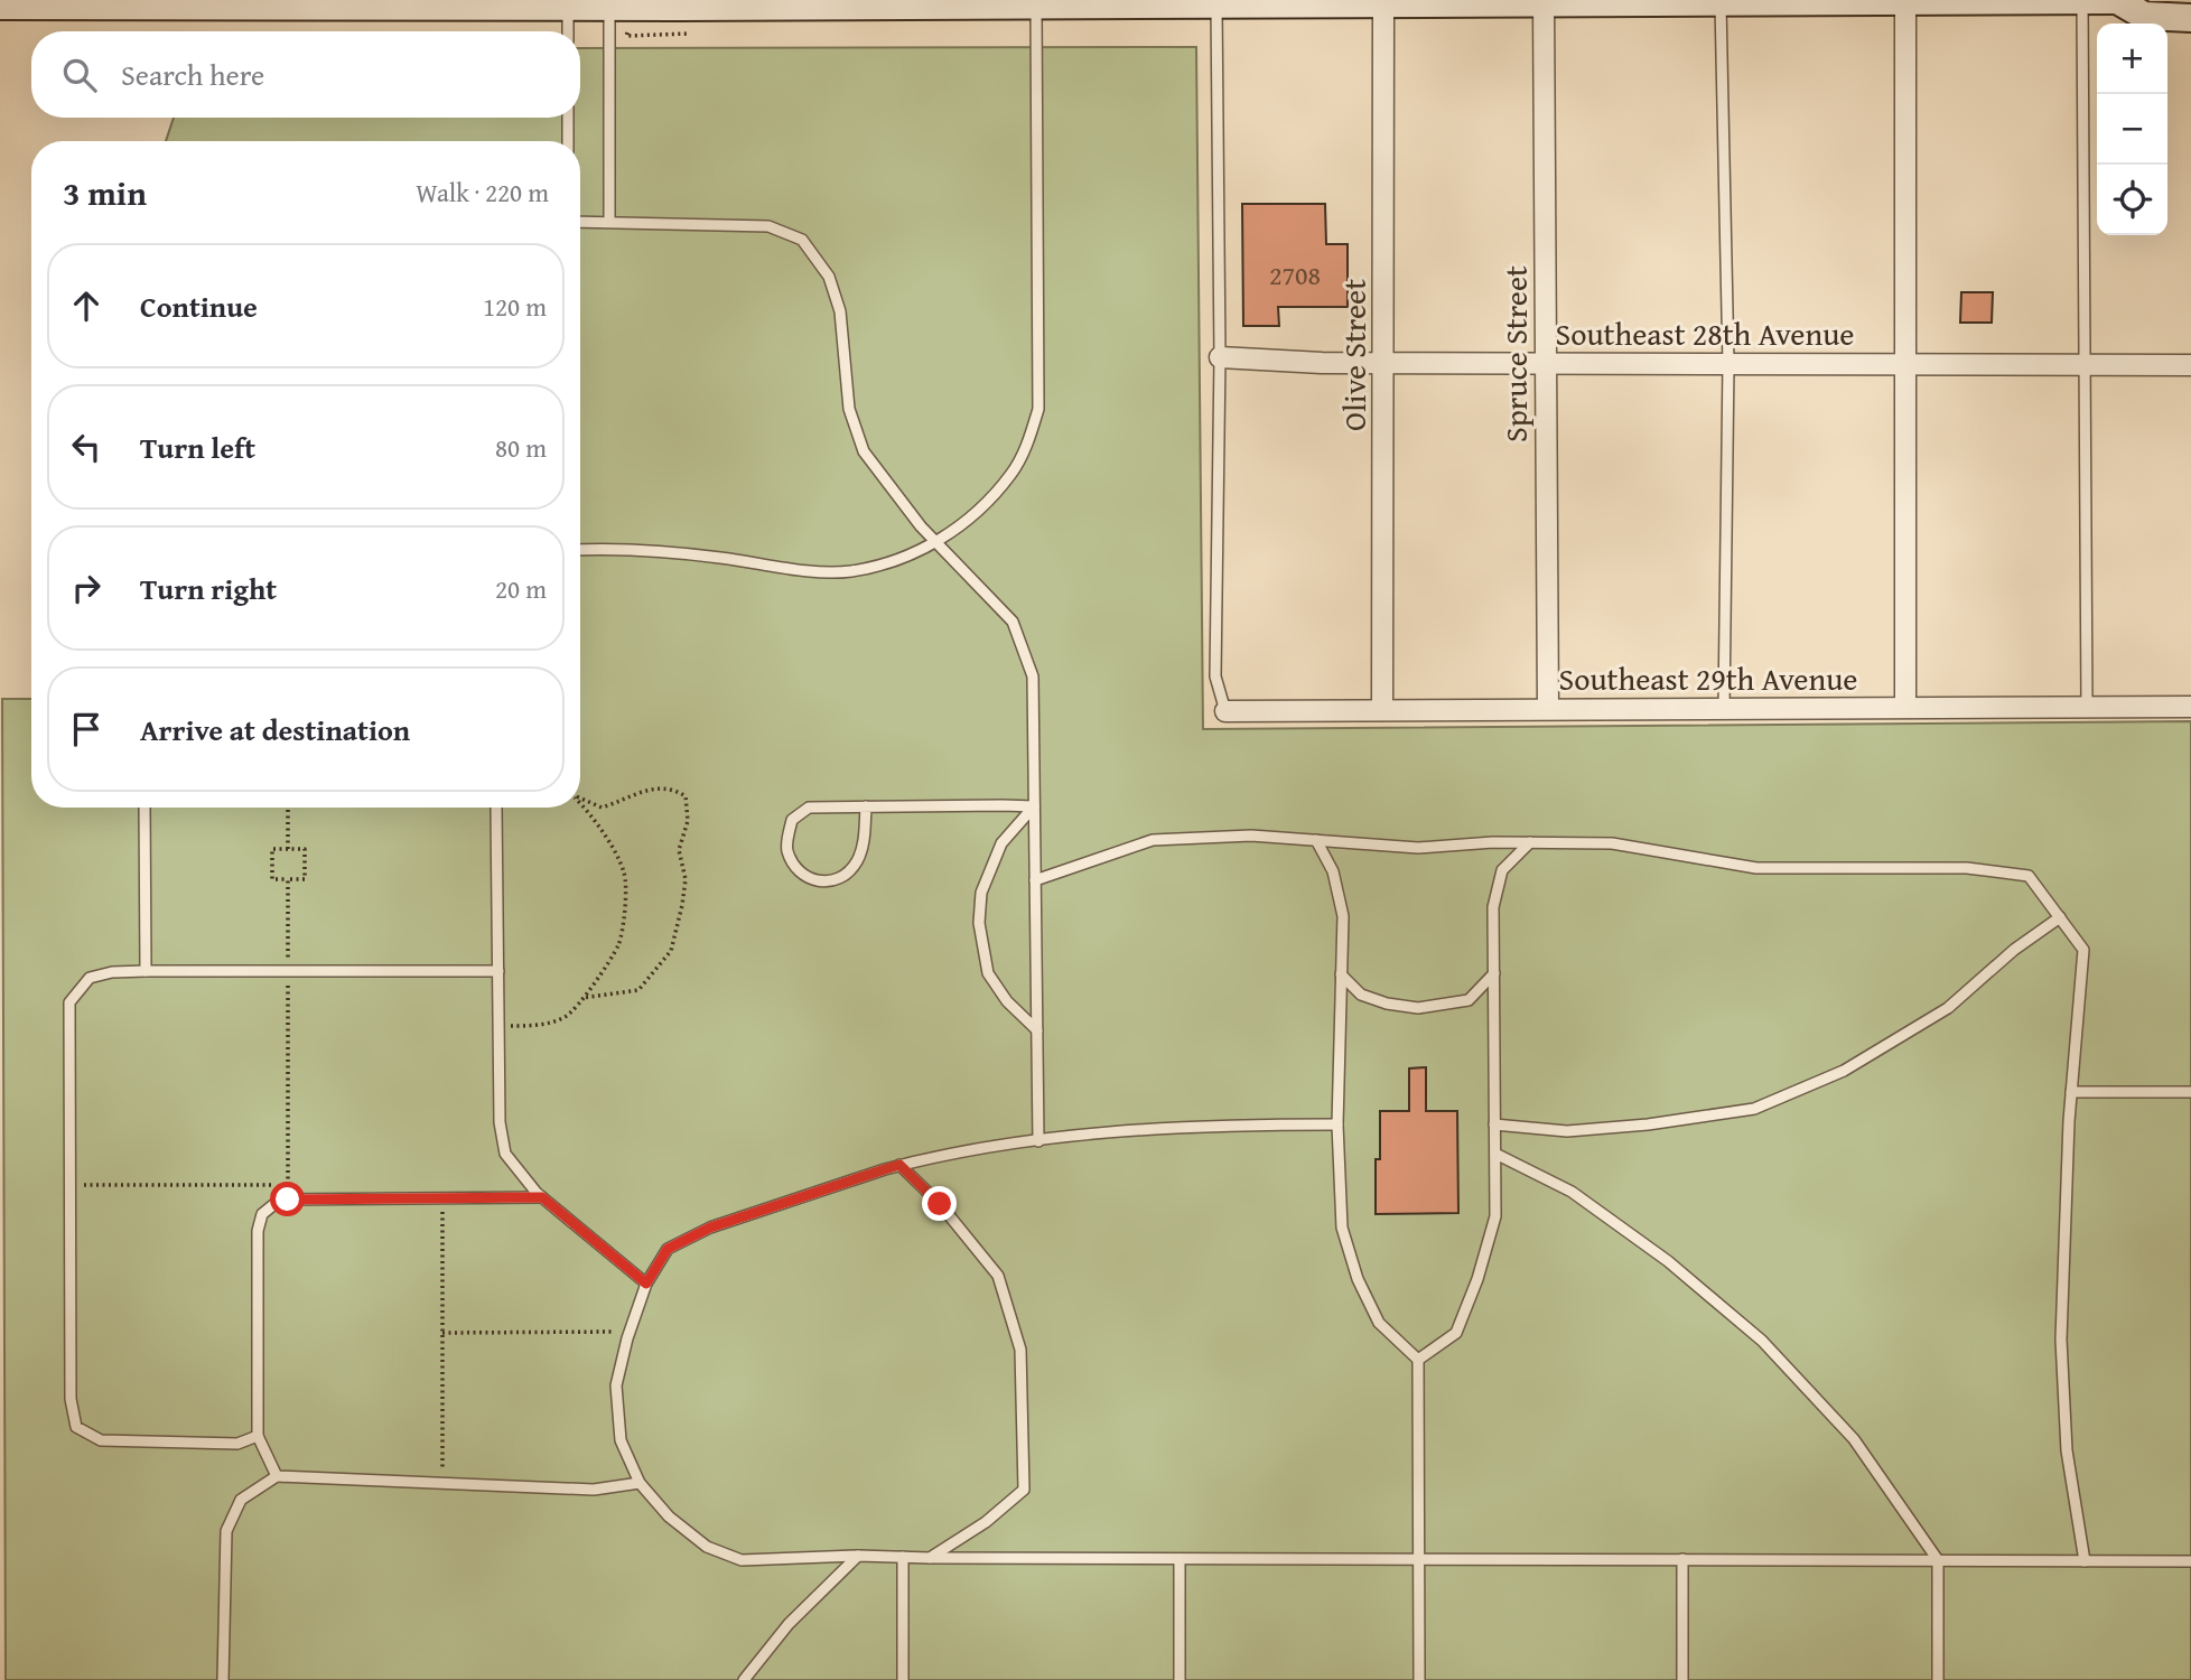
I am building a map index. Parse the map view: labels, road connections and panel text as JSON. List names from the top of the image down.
{
  "streets": {
    "street": [
      "Southeast 28th Avenue",
      "Spruce Street",
      "Olive Street",
      "Southeast 29th Avenue"
    ]
  },
  "crossings": [
    ["Southeast 28th Avenue", "Spruce Street"],
    ["Southeast 28th Avenue", "Olive Street"],
    ["Spruce Street", "Southeast 29th Avenue"],
    ["Olive Street", "Southeast 29th Avenue"]
  ],
  "house_numbers": ["2708"],
  "page": {
    "map_buttons": ["+", "−"],
    "search": "Search here",
    "heading": ["3 min", "Walk · 220 m"],
    "list": [
      ["Continue", "120 m"],
      ["Turn left", "80 m"],
      ["Turn right", "20 m"],
      "Arrive at destination"
    ]
  }
}
